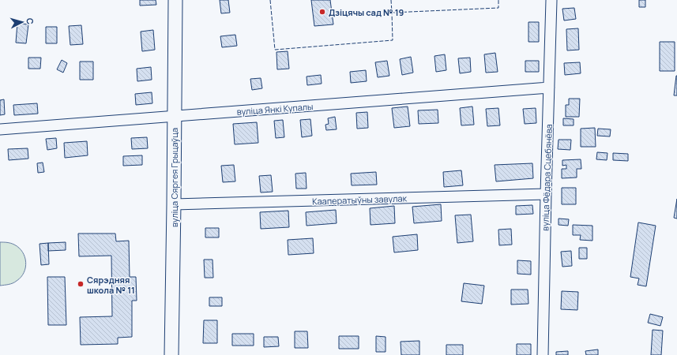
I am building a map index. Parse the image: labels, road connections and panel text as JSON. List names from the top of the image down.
{
  "streets": {
    "main road": ["вуліца Сяргея Грыцаўца"],
    "street": ["вуліца Янкі Купалы", "вуліца Фёдара Сцебянёва", "Кааператыўны завулак"]
  },
  "crossings": [
    ["вуліца Янкі Купалы", "вуліца Сяргея Грыцаўца"],
    ["вуліца Янкі Купалы", "вуліца Фёдара Сцебянёва"],
    ["вуліца Сяргея Грыцаўца", "Кааператыўны завулак"],
    ["вуліца Фёдара Сцебянёва", "Кааператыўны завулак"]
  ],
  "places": ["Дзіцячы сад № 19", "Сярэдняя школа № 11"],
  "north": "right"
}
